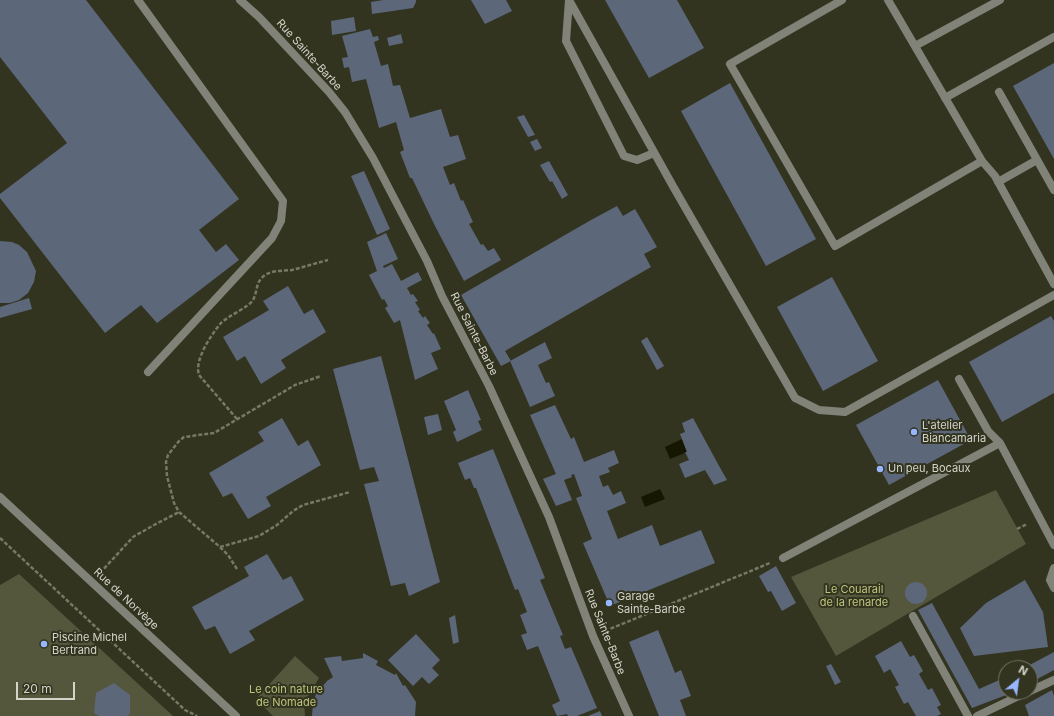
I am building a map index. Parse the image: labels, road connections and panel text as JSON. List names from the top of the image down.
{
  "streets": {
    "street": ["Rue Sainte-Barbe", "Rue de Norvège"]
  },
  "parks": ["Le Couarail de la renarde", "Le coin nature de Nomade"],
  "places": [
    "L'atelier Biancamaria",
    "Un peu, Bocaux",
    "Garage Sainte-Barbe",
    "Piscine Michel Bertrand"
  ],
  "scale_bar": "20 m",
  "north": "top right"
}
